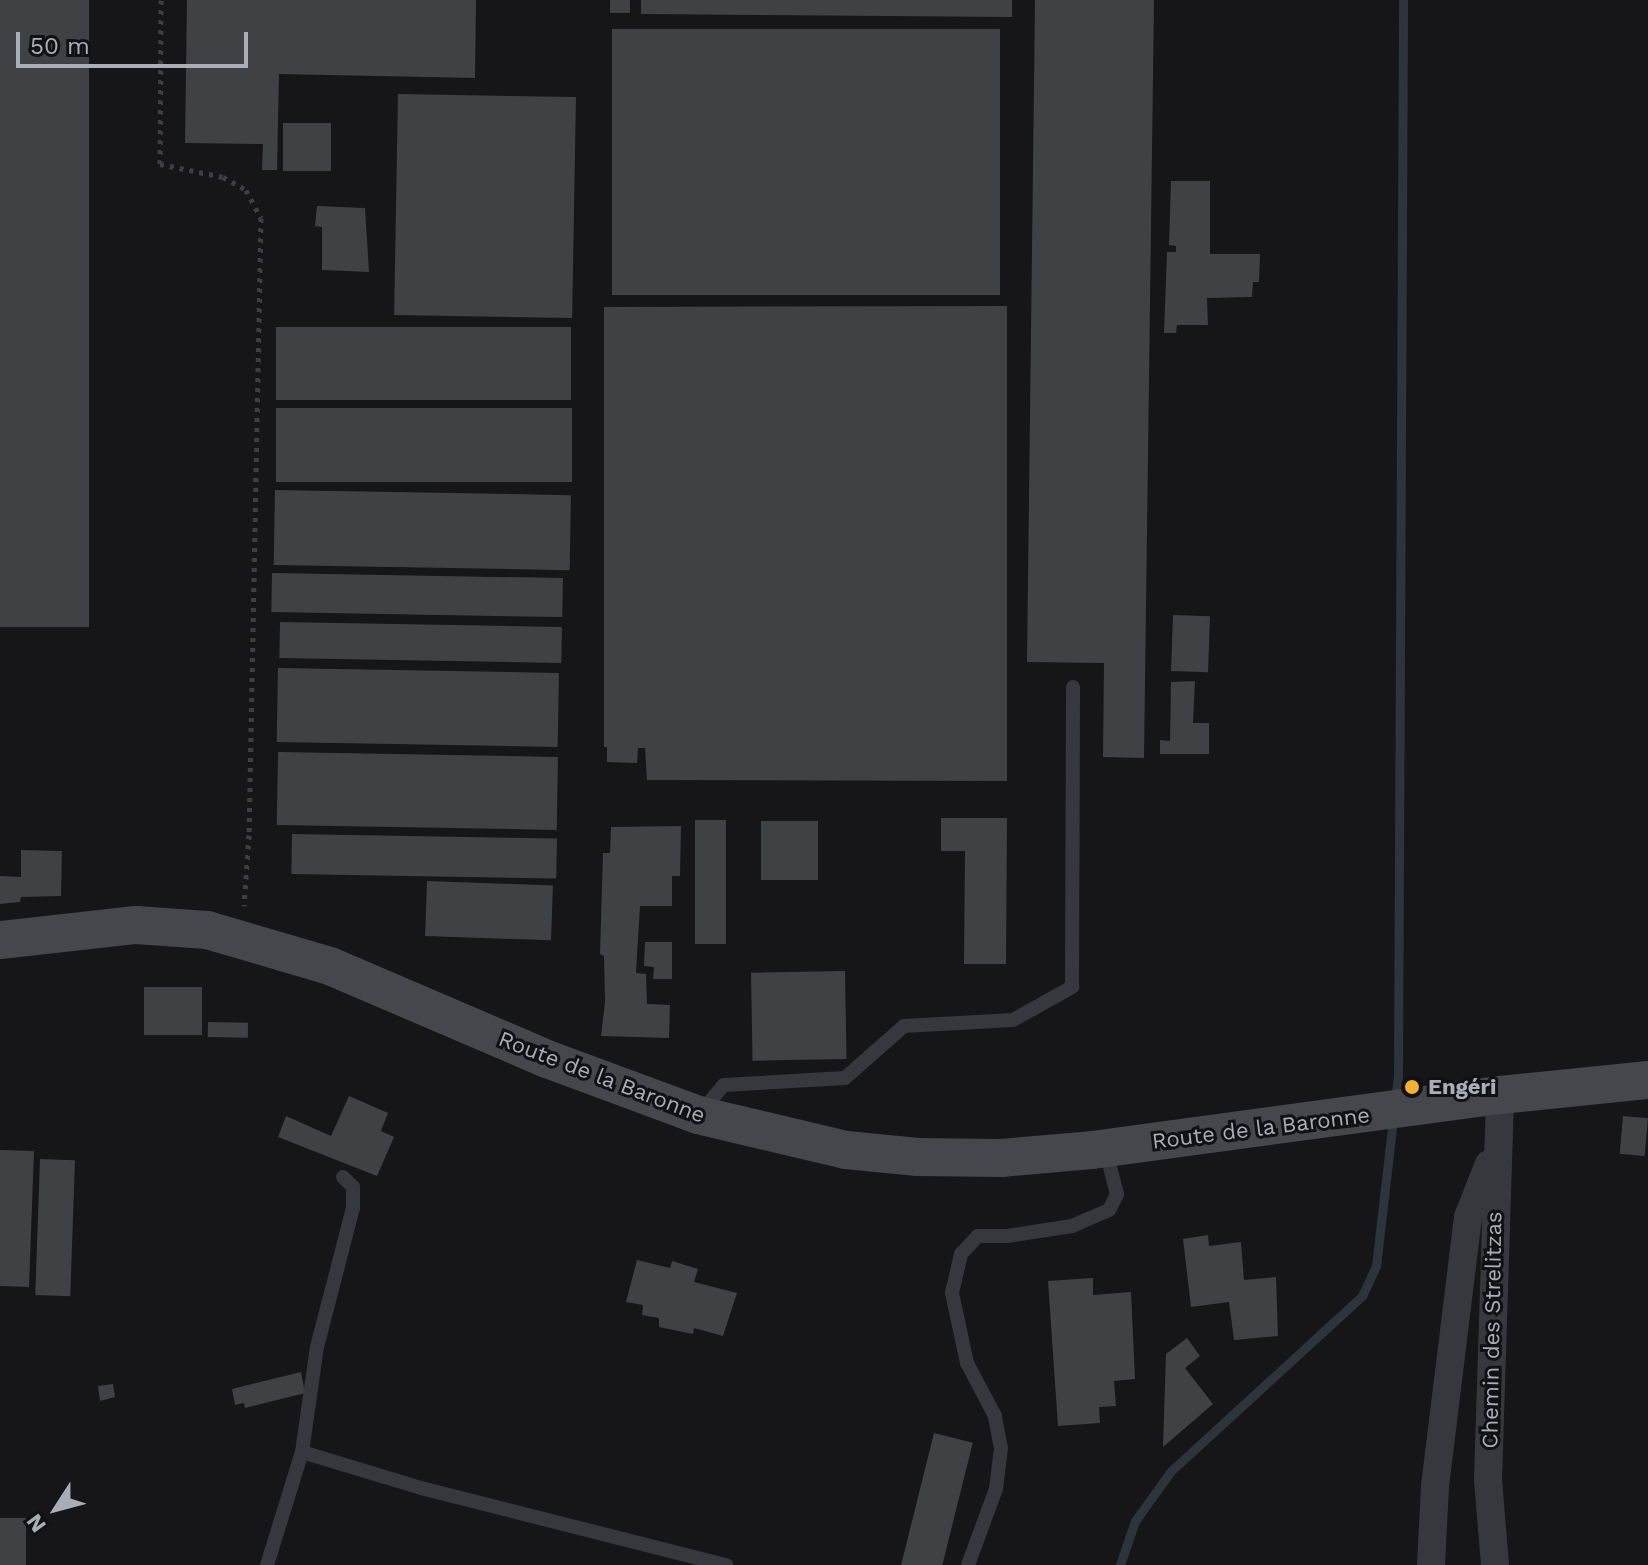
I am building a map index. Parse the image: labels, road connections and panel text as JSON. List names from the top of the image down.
{
  "streets": {
    "main road": ["Route de la Baronne"],
    "street": ["Chemin des Strelitzas"]
  },
  "crossings": [
    ["Route de la Baronne", "Chemin des Strelitzas"]
  ],
  "places": ["Engéri"],
  "scale_bar": "50 m",
  "north": "bottom left"
}
